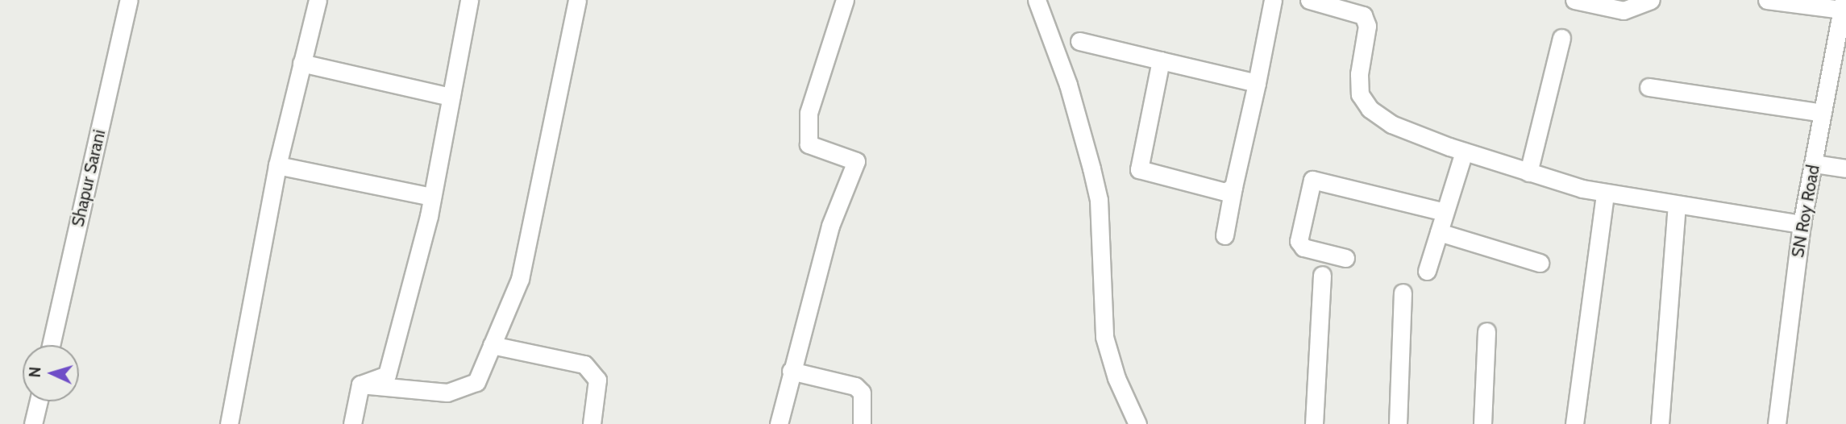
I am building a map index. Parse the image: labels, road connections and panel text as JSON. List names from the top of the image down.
{
  "streets": {
    "street": ["Shapur Sarani", "SN Roy Road"]
  },
  "north": "left"
}
